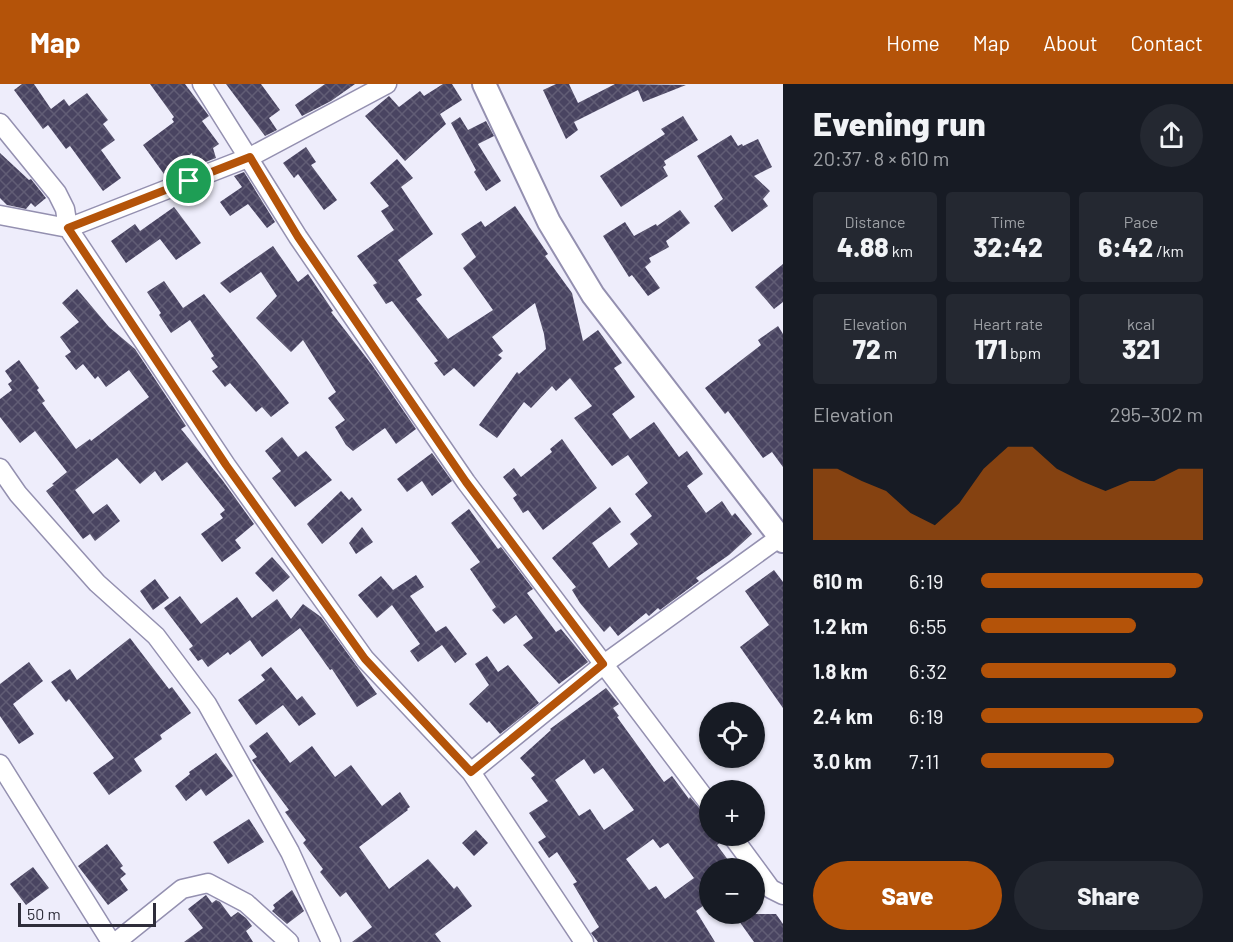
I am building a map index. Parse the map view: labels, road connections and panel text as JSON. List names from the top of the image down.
{
  "scale_bar": "50 m",
  "page": {
    "header": "Map",
    "nav": [
      "Home",
      "Map",
      "About",
      "Contact"
    ],
    "heading": ["Evening run", "20:37 · 8 × 610 m"],
    "stats": [
      ["Distance", "4.88 km"],
      ["Time", "32:42"],
      ["Pace", "6:42 /km"],
      ["Elevation", "72 m"],
      ["Heart rate", "171 bpm"],
      ["kcal", "321"]
    ],
    "chart": ["Elevation", "295–302 m"],
    "list": [
      {
        "name": "610 m",
        "note": "6:19"
      },
      {
        "name": "1.2 km",
        "note": "6:55"
      },
      {
        "name": "1.8 km",
        "note": "6:32"
      },
      {
        "name": "2.4 km",
        "note": "6:19"
      },
      {
        "name": "3.0 km",
        "note": "7:11"
      }
    ],
    "map_buttons": ["+", "−"],
    "buttons": ["Save", "Share"],
    "scale": "50 m"
  }
}
